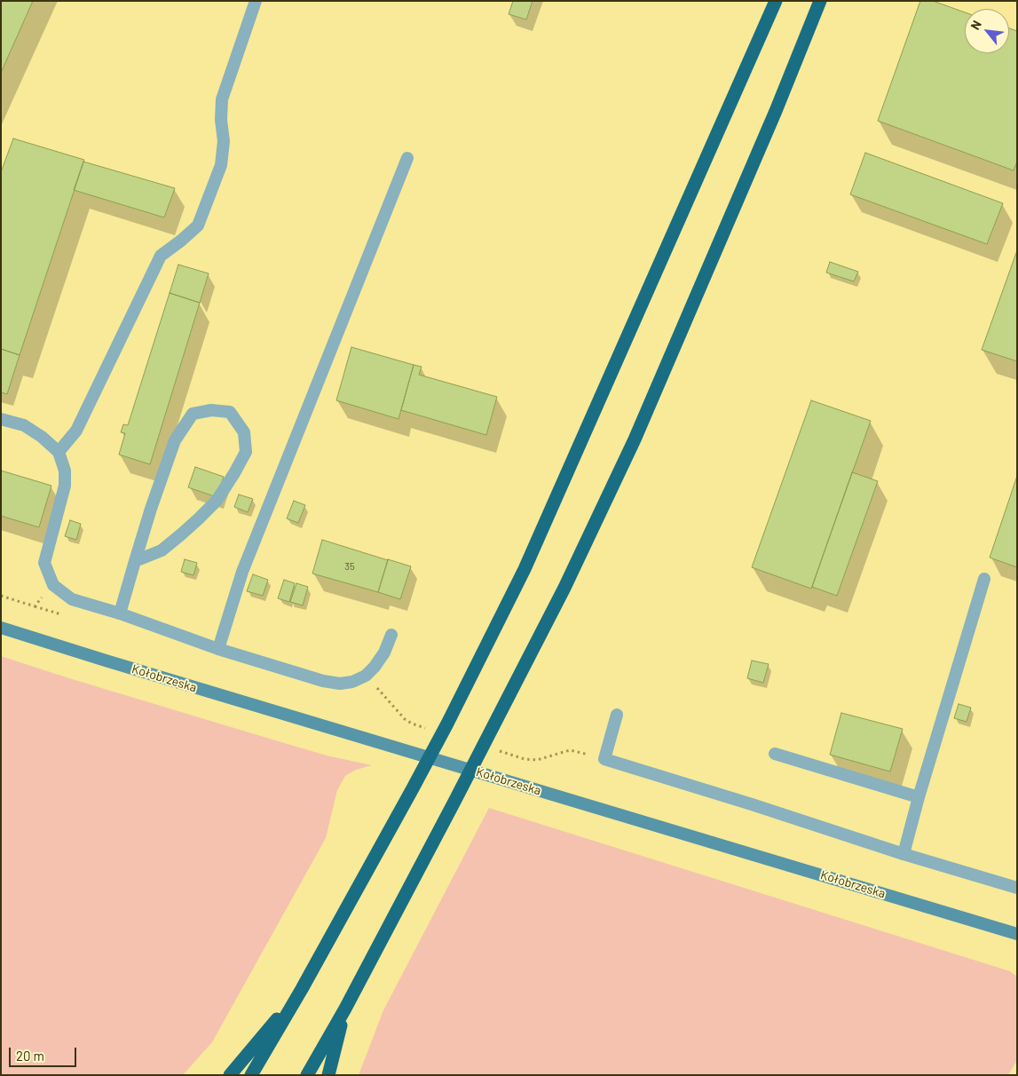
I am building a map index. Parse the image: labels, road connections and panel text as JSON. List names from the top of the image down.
{
  "streets": {
    "main road": ["Kołobrzeska"]
  },
  "house_numbers": ["35"],
  "scale_bar": "20 m",
  "north": "top left"
}
